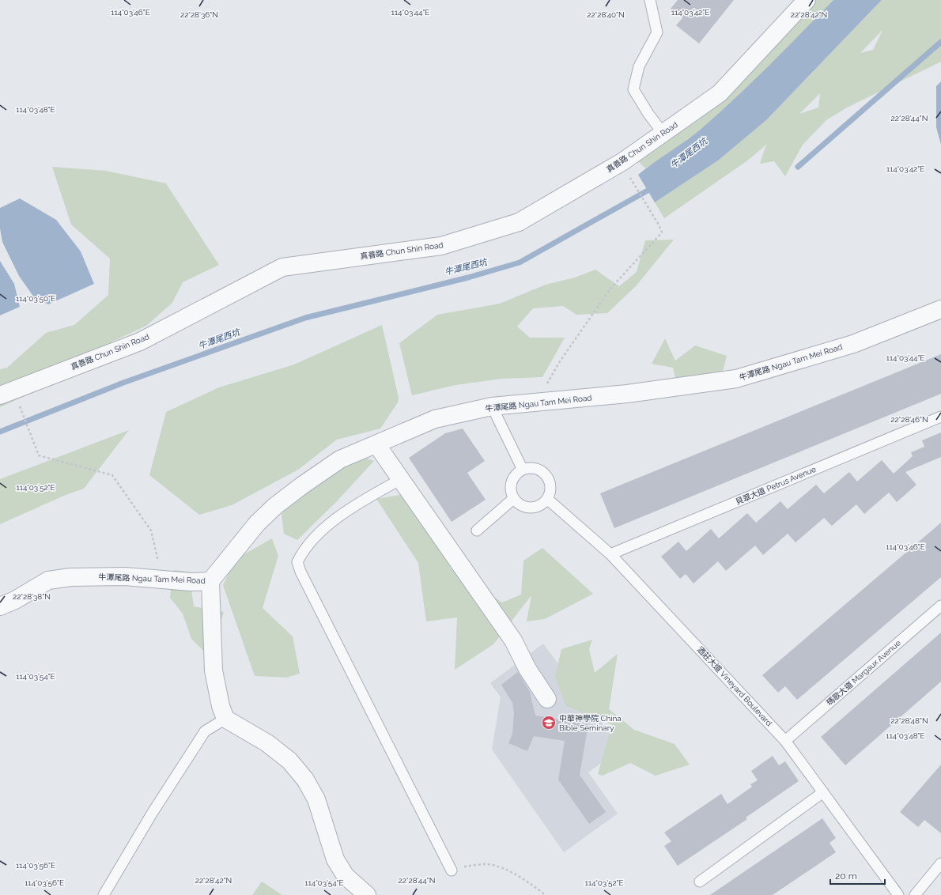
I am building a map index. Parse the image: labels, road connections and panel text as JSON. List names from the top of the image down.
{
  "streets": {
    "street": ["真善路 Chun Shin Road", "牛潭尾路 Ngau Tam Mei Road"],
    "lane": ["貝翠大道 Petrus Avenue", "瑪歌大道 Margaux Avenue", "酒莊大道 Vineyard Boulevard"]
  },
  "crossings": [
    ["貝翠大道 Petrus Avenue", "酒莊大道 Vineyard Boulevard"],
    ["瑪歌大道 Margaux Avenue", "酒莊大道 Vineyard Boulevard"]
  ],
  "water": ["牛潭尾西坑"],
  "places": {
    "school or university": ["中華神學院 China Bible Seminary"]
  },
  "scale_bar": "20 m",
  "coordinates": [
    "114°03'46\"E",
    "114°03'44\"E",
    "114°03'42\"E",
    "22°28'36\"N",
    "22°28'40\"N",
    "22°28'42\"N",
    "114°03'48\"E",
    "22°28'44\"N",
    "114°03'50\"E",
    "22°28'46\"N",
    "114°03'52\"E",
    "22°28'38\"N",
    "114°03'54\"E",
    "22°28'48\"N",
    "114°03'56\"E"
  ]
}
